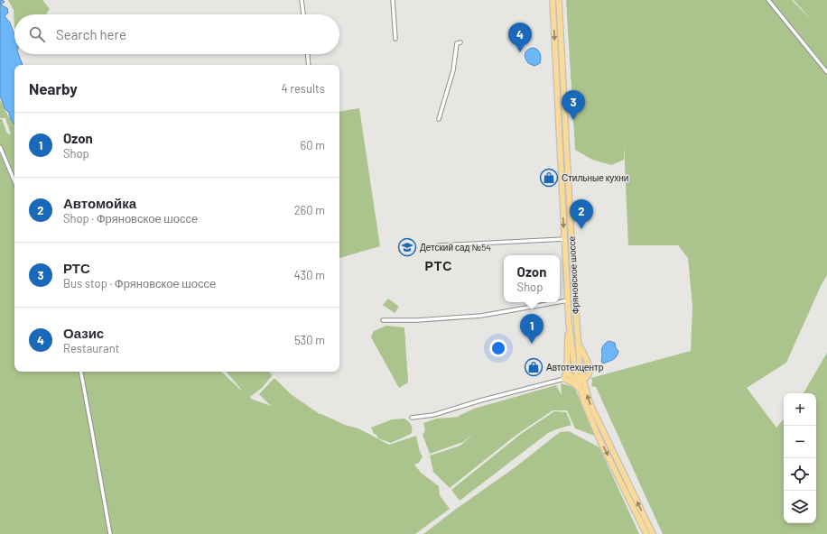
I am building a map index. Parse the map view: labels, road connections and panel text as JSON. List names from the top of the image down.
{
  "streets": {
    "main road": ["Фряновское шоссе"]
  },
  "districts": ["РТС"],
  "places": {
    "shop": ["Стильные кухни", "Автотехцентр"],
    "school or university": ["Детский сад №54"]
  },
  "page": {
    "search": "Search here",
    "pins": [
      "4",
      "3",
      "2",
      "1"
    ],
    "heading": ["Nearby", "4 results"],
    "list": [
      {
        "mark": "1",
        "name": "Ozon",
        "note": "Shop",
        "value": "60 m"
      },
      {
        "mark": "2",
        "name": "Автомойка",
        "note": "Shop · Фряновское шоссе",
        "value": "260 m"
      },
      {
        "mark": "3",
        "name": "РТС",
        "note": "Bus stop · Фряновское шоссе",
        "value": "430 m"
      },
      {
        "mark": "4",
        "name": "Оазис",
        "note": "Restaurant",
        "value": "530 m"
      }
    ],
    "popup": ["Ozon", "Shop"],
    "map_buttons": ["+", "−"]
  }
}
